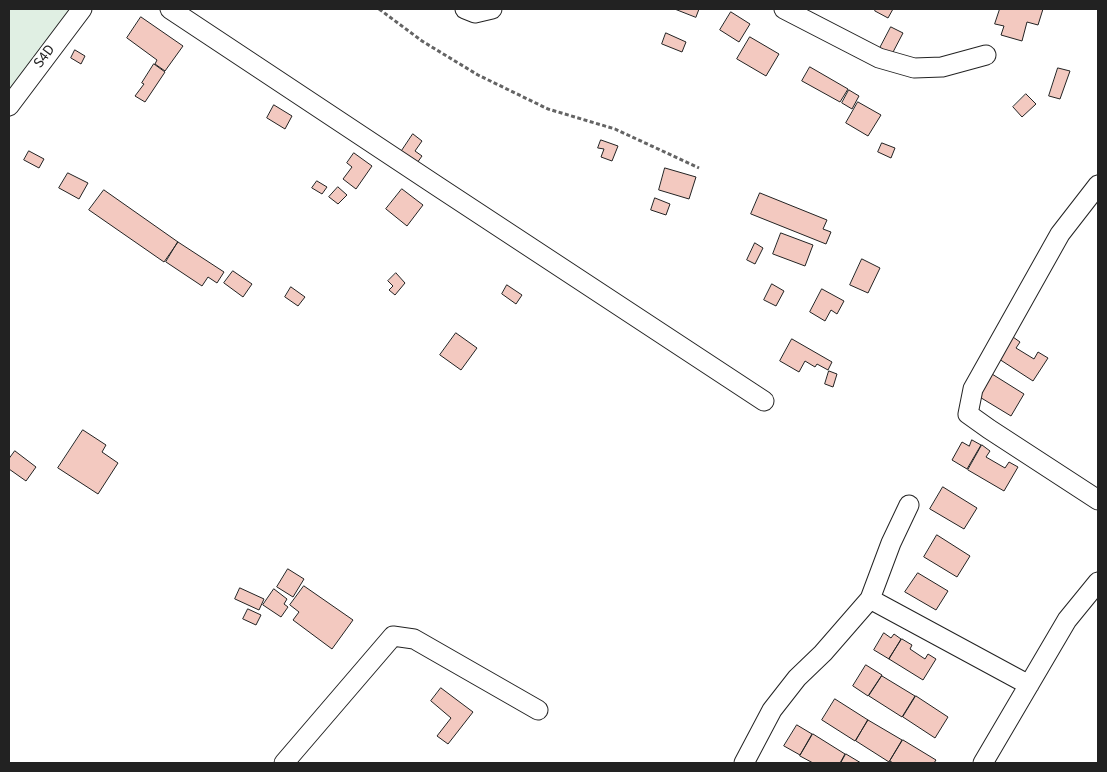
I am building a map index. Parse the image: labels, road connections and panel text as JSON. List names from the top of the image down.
{
  "streets": {
    "street": ["S4D"]
  }
}
